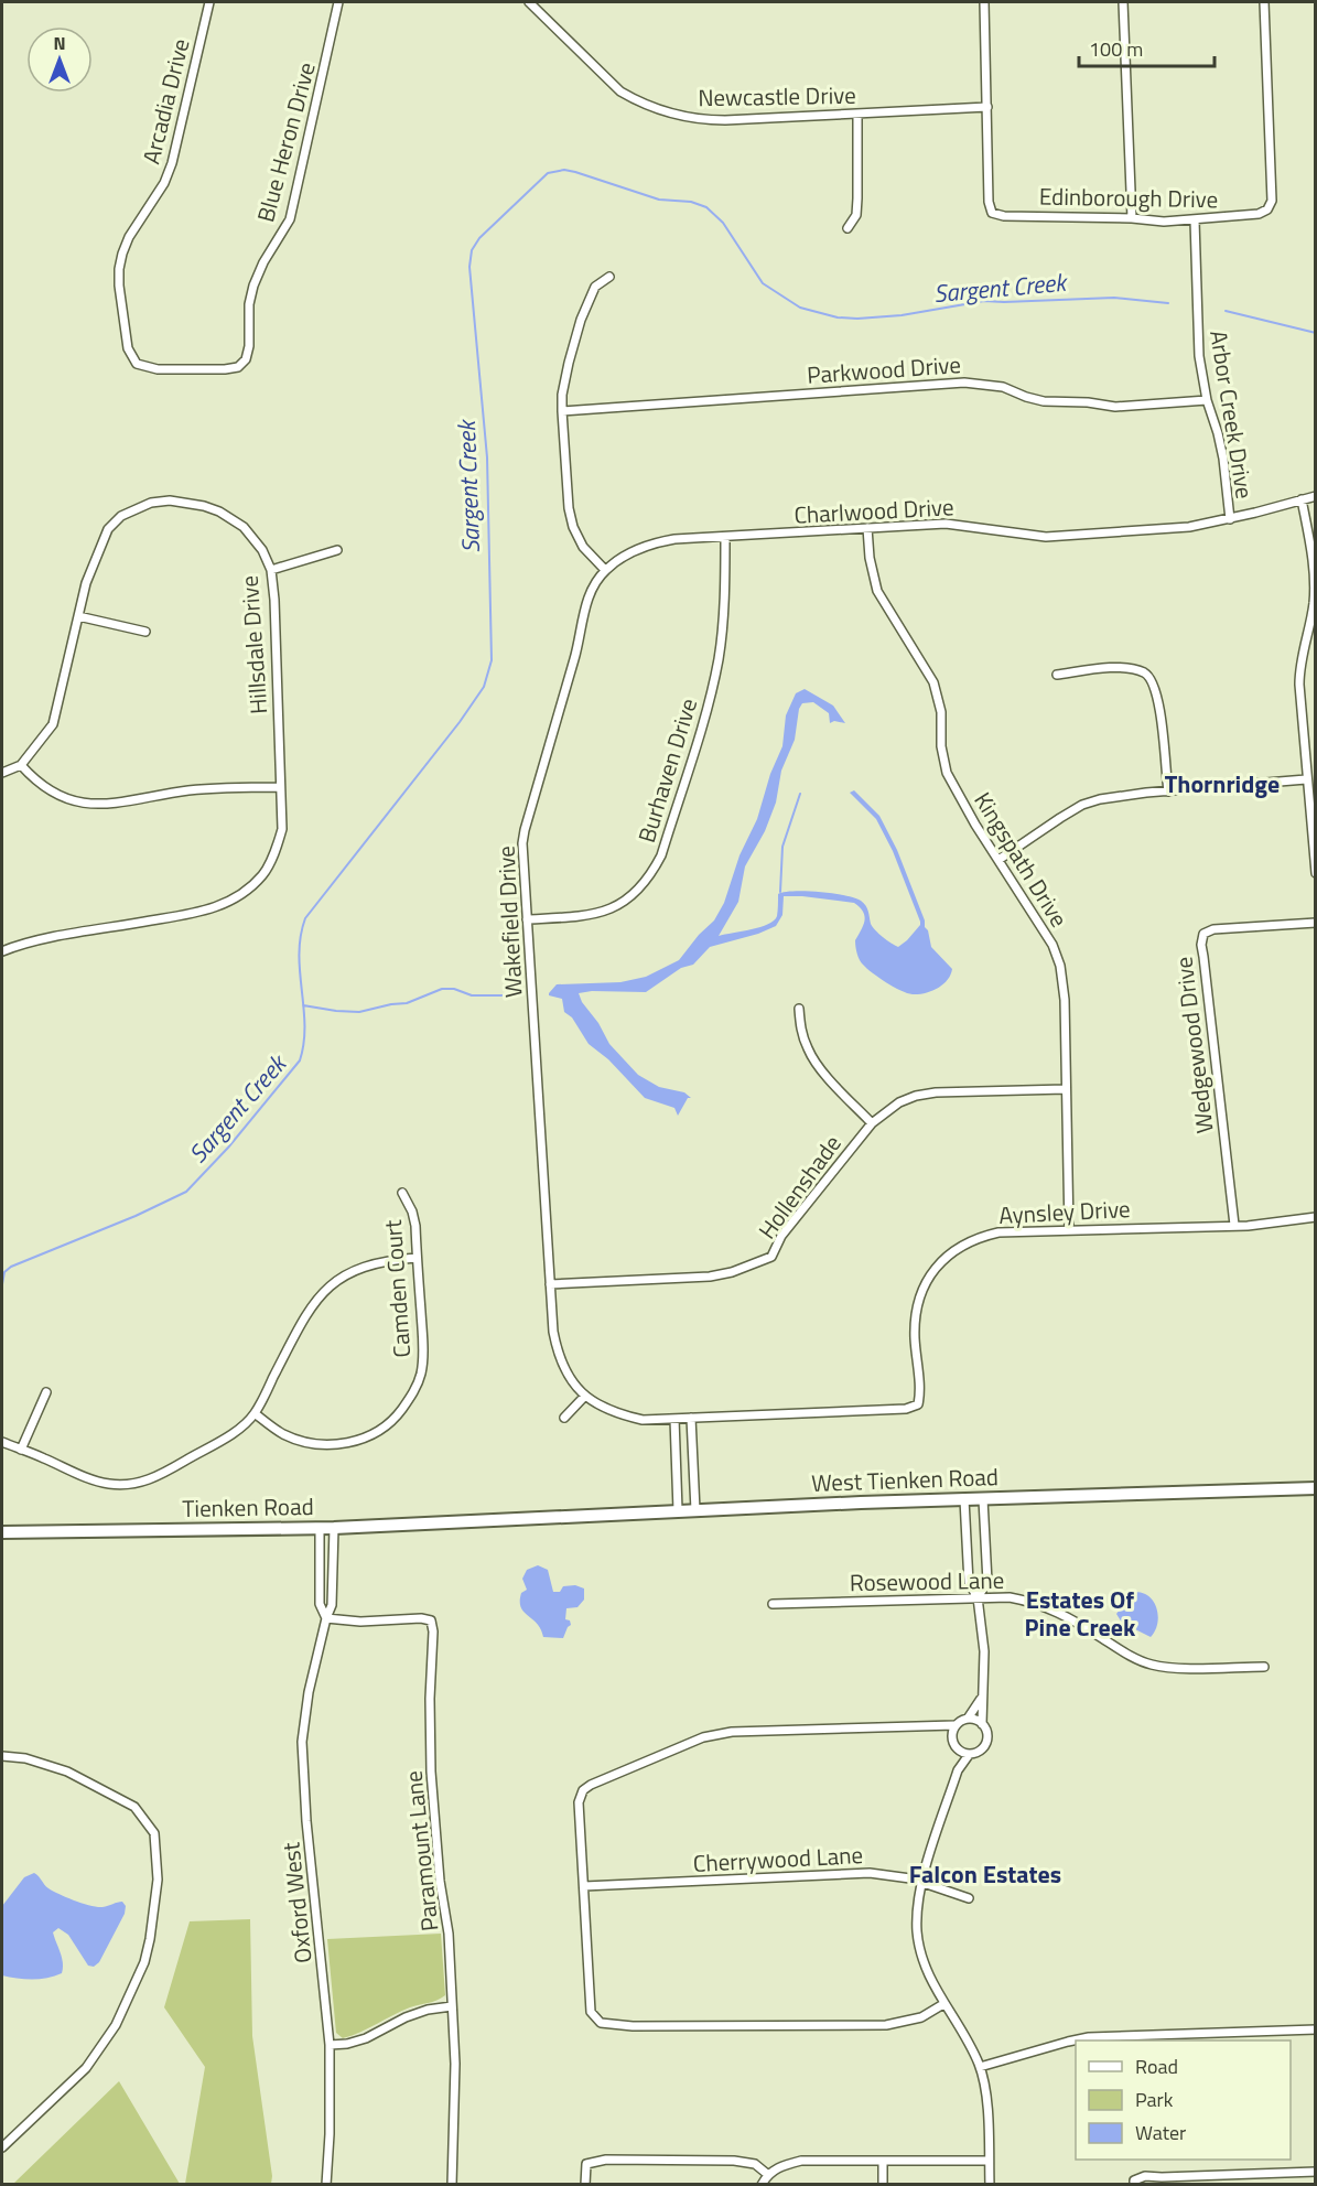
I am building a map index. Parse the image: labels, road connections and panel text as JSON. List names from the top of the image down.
{
  "streets": {
    "street": [
      "Newcastle Drive",
      "Arcadia Drive",
      "Blue Heron Drive",
      "Edinborough Drive",
      "Parkwood Drive",
      "Arbor Creek Drive",
      "Charlwood Drive",
      "Hillsdale Drive",
      "Burhaven Drive",
      "Kingspath Drive",
      "Wakefield Drive",
      "Wedgewood Drive",
      "Hollenshade",
      "Aynsley Drive",
      "Camden Court",
      "West Tienken Road",
      "Tienken Road",
      "Rosewood Lane",
      "Paramount Lane",
      "Cherrywood Lane",
      "Oxford West"
    ]
  },
  "crossings": [
    ["Newcastle Drive", "Edinborough Drive"],
    ["Arcadia Drive", "Blue Heron Drive"],
    ["Edinborough Drive", "Arbor Creek Drive"],
    ["Parkwood Drive", "Arbor Creek Drive"],
    ["Arbor Creek Drive", "Charlwood Drive"],
    ["Charlwood Drive", "Burhaven Drive"],
    ["Charlwood Drive", "Kingspath Drive"],
    ["Charlwood Drive", "Wakefield Drive"],
    ["Burhaven Drive", "Wakefield Drive"],
    ["Kingspath Drive", "Hollenshade"],
    ["Kingspath Drive", "Aynsley Drive"],
    ["Wakefield Drive", "Hollenshade"],
    ["Wakefield Drive", "Aynsley Drive"],
    ["Wedgewood Drive", "Aynsley Drive"],
    ["West Tienken Road", "Tienken Road"],
    ["Tienken Road", "Oxford West"],
    ["Paramount Lane", "Oxford West"]
  ],
  "districts": ["Thornridge", "Estates Of Pine Creek", "Falcon Estates"],
  "water": ["Sargent Creek"],
  "legend": ["Road", "Park", "Water"],
  "scale_bar": "100 m",
  "north": "top"
}
